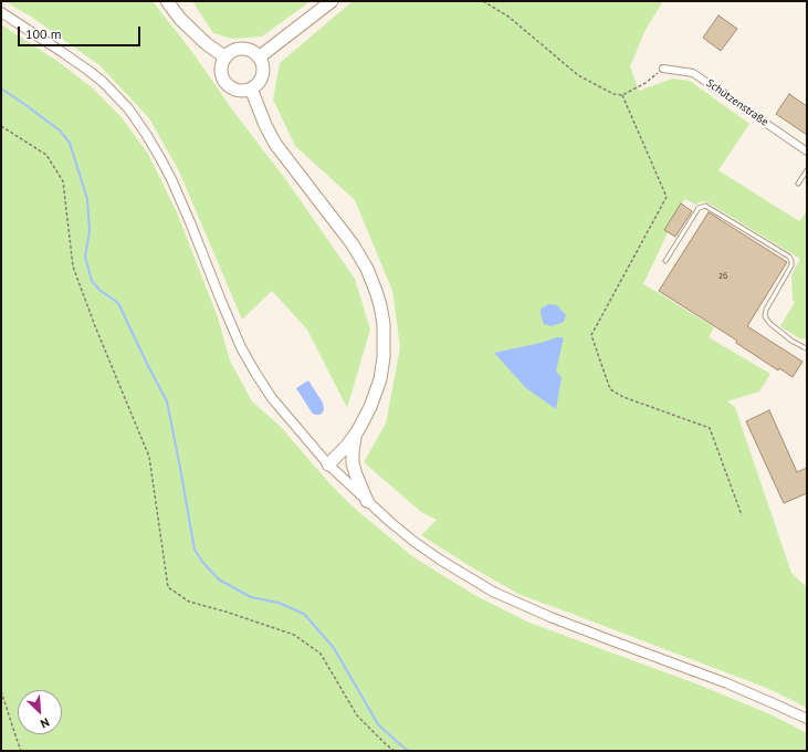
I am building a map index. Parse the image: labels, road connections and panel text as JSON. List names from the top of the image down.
{
  "streets": {
    "street": ["Schützenstraße"]
  },
  "house_numbers": ["26"],
  "scale_bar": "100 m",
  "north": "bottom right"
}
